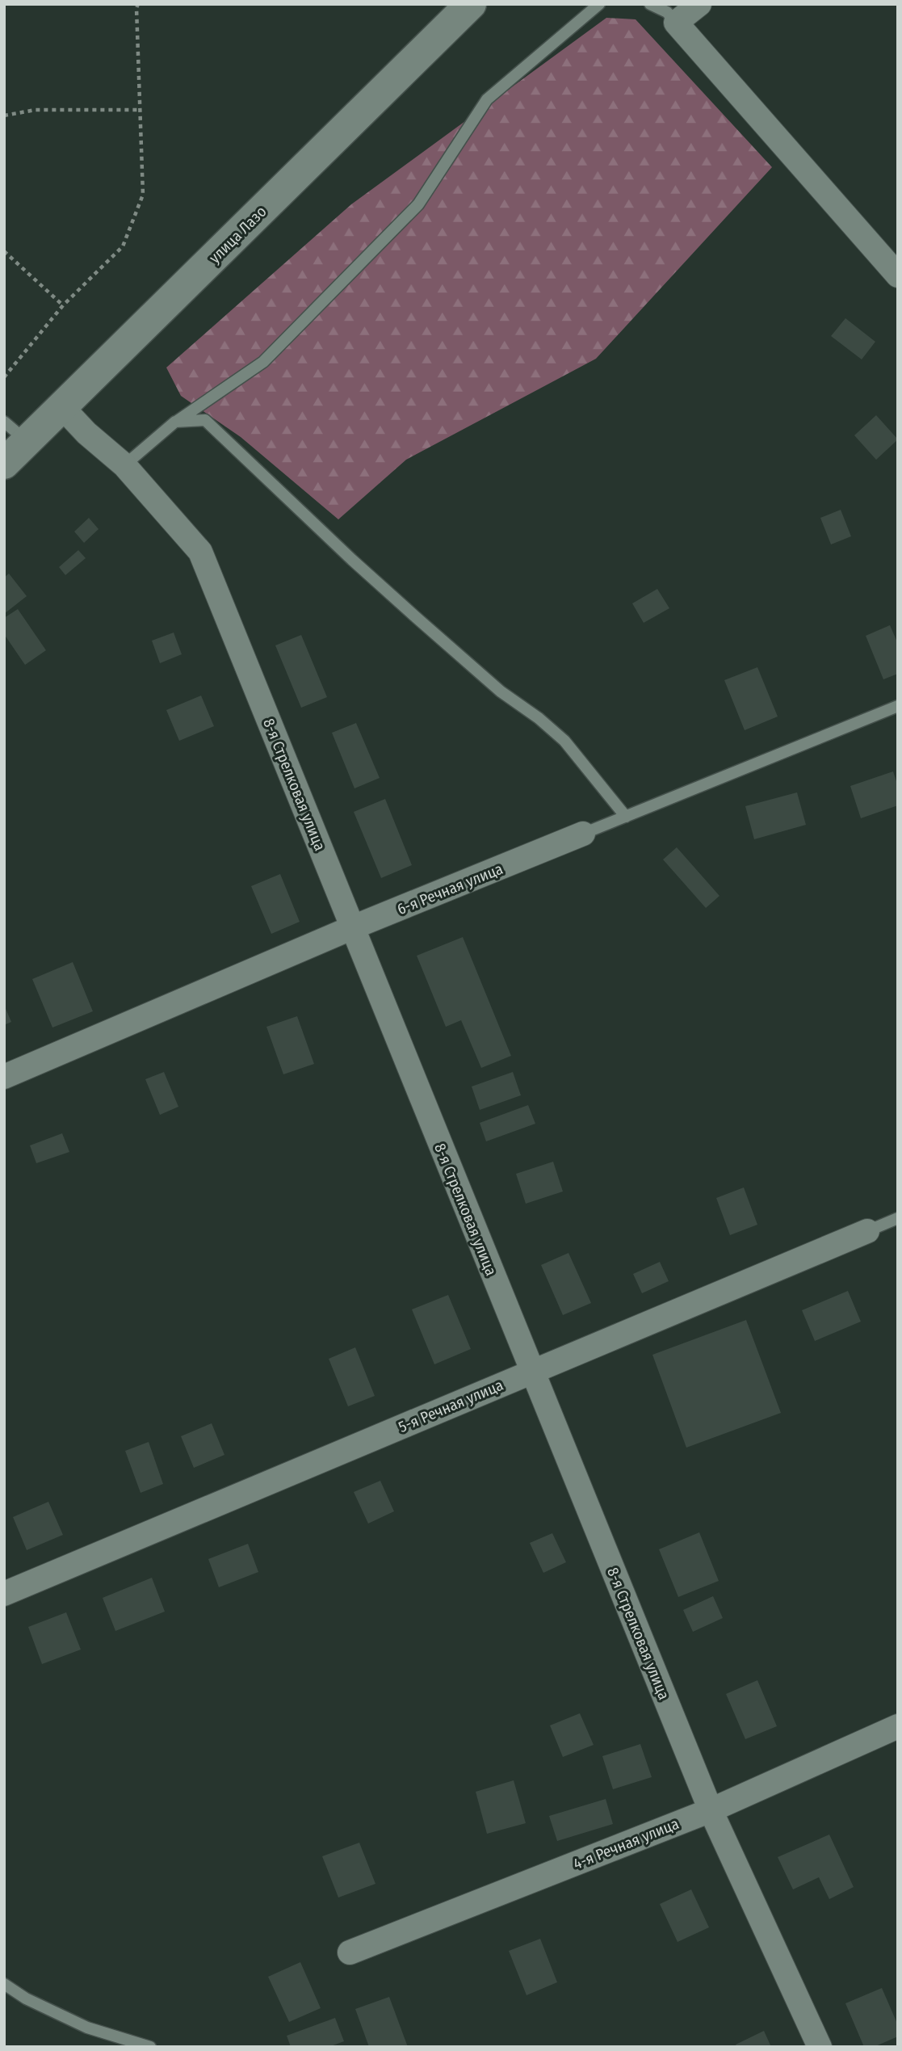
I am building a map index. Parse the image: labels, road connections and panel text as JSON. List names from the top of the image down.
{
  "streets": {
    "main road": ["улица Лазо"],
    "street": [
      "8-я Стрелковая улица",
      "6-я Речная улица",
      "5-я Речная улица",
      "4-я Речная улица"
    ]
  },
  "crossings": [
    ["улица Лазо", "8-я Стрелковая улица"],
    ["8-я Стрелковая улица", "6-я Речная улица"],
    ["8-я Стрелковая улица", "5-я Речная улица"],
    ["8-я Стрелковая улица", "4-я Речная улица"]
  ]
}
